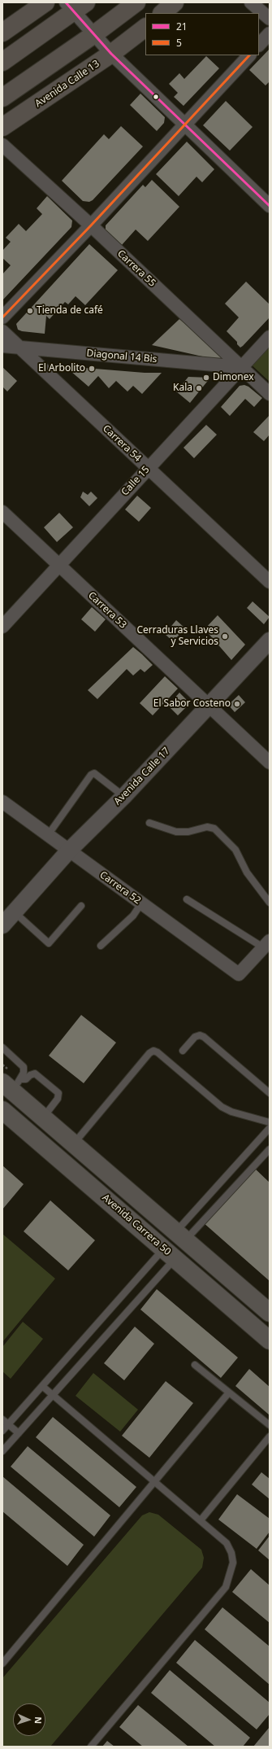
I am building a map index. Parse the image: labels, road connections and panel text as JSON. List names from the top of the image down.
{
  "streets": {
    "main road": ["Avenida Calle 13", "Avenida Carrera 50"],
    "street": [
      "Carrera 55",
      "Diagonal 14 Bis",
      "Carrera 54",
      "Calle 15",
      "Carrera 53",
      "Avenida Calle 17",
      "Carrera 52"
    ]
  },
  "crossings": [
    ["Carrera 55", "Diagonal 14 Bis"],
    ["Carrera 55", "Calle 15"],
    ["Diagonal 14 Bis", "Carrera 54"],
    ["Diagonal 14 Bis", "Calle 15"],
    ["Carrera 54", "Calle 15"],
    ["Calle 15", "Carrera 53"],
    ["Carrera 53", "Avenida Calle 17"],
    ["Avenida Calle 17", "Carrera 52"]
  ],
  "places": [
    "Tienda de café",
    "El Arbolito",
    "Dimonex",
    "Kala",
    "Cerraduras Llaves y Servicios",
    "El Sabor Costeno"
  ],
  "lines": ["transit line 21", "transit line 5"],
  "legend": ["21", "5"],
  "north": "right"
}
